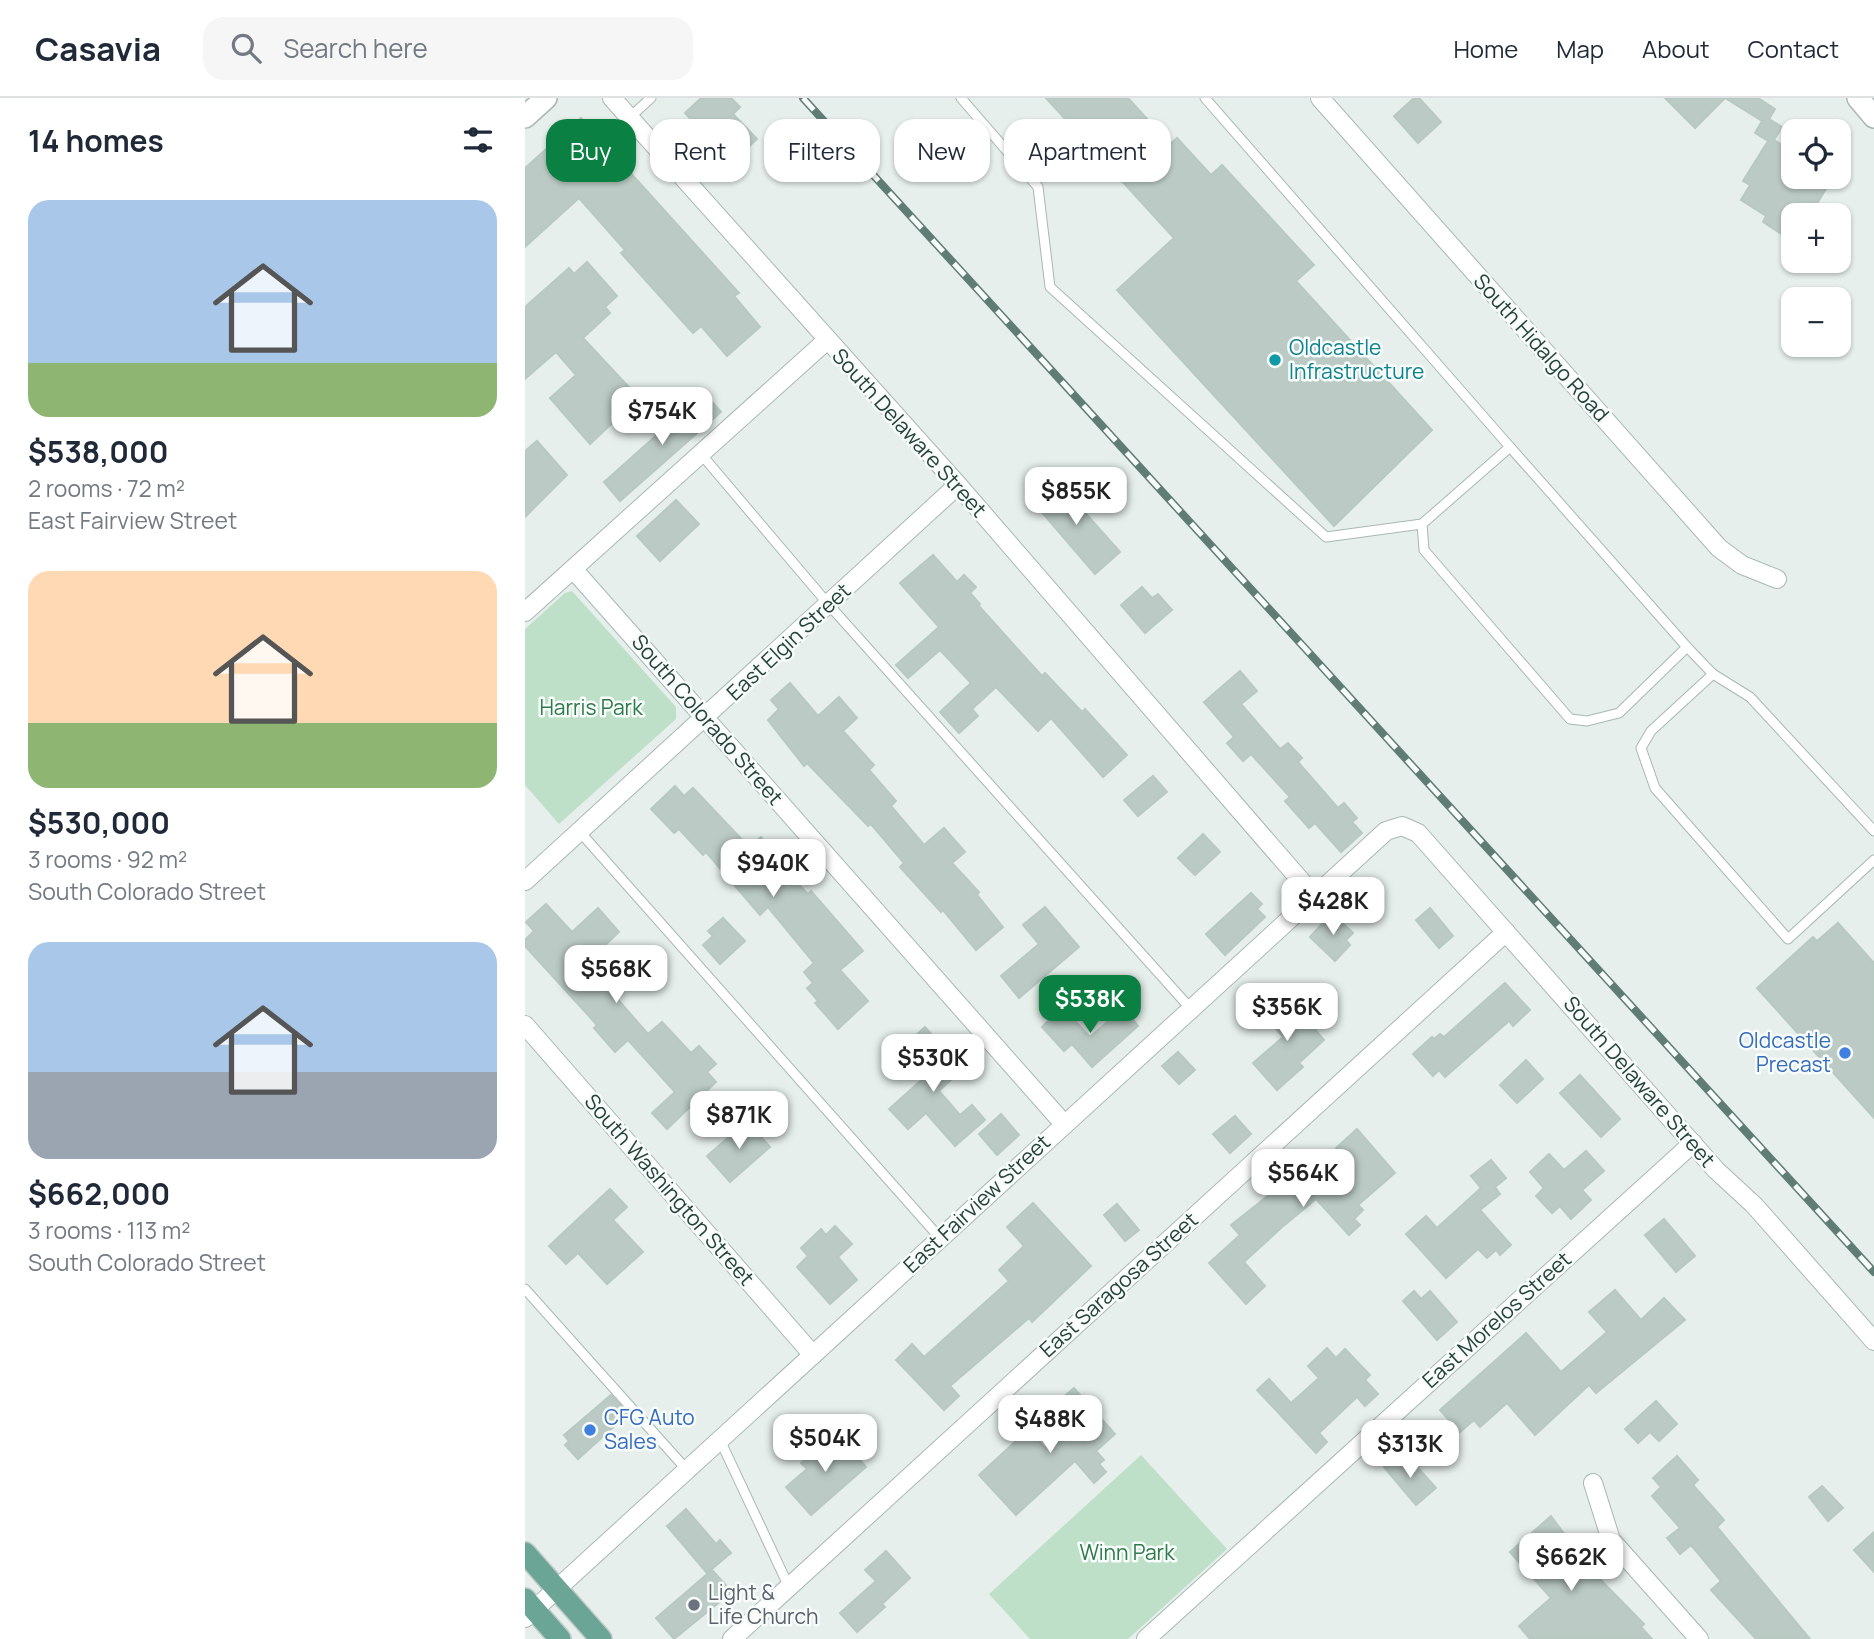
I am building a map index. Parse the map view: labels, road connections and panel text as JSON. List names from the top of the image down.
{
  "streets": {
    "street": [
      "South Hidalgo Road",
      "South Delaware Street",
      "East Elgin Street",
      "South Colorado Street",
      "South Washington Street",
      "East Fairview Street",
      "East Saragosa Street",
      "East Morelos Street"
    ]
  },
  "crossings": [
    ["South Delaware Street", "East Elgin Street"],
    ["South Delaware Street", "East Fairview Street"],
    ["South Delaware Street", "East Saragosa Street"],
    ["South Delaware Street", "East Morelos Street"],
    ["East Elgin Street", "South Colorado Street"],
    ["South Colorado Street", "East Fairview Street"],
    ["South Washington Street", "East Fairview Street"]
  ],
  "parks": ["Harris Park", "Winn Park"],
  "places": [
    "Oldcastle Infrastructure",
    "Oldcastle Precast",
    "CFG Auto Sales",
    "Light & Life Church"
  ],
  "page": {
    "header": "Casavia",
    "search": "Search here",
    "nav": [
      "Home",
      "Map",
      "About",
      "Contact"
    ],
    "heading": "14 homes",
    "map_buttons": ["+", "−"],
    "chip": [
      "Buy",
      "Rent",
      "Filters",
      "New",
      "Apartment"
    ],
    "list": [
      {
        "name": "$538,000",
        "note": "2 rooms · 72 m² · East Fairview Street"
      },
      {
        "name": "$530,000",
        "note": "3 rooms · 92 m² · South Colorado Street"
      },
      {
        "name": "$662,000",
        "note": "3 rooms · 113 m² · South Colorado Street"
      }
    ],
    "price": [
      "$754K",
      "$855K",
      "$940K",
      "$428K",
      "$568K",
      "$538K",
      "$356K",
      "$530K",
      "$871K",
      "$564K",
      "$488K",
      "$504K",
      "$313K",
      "$662K"
    ]
  }
}
